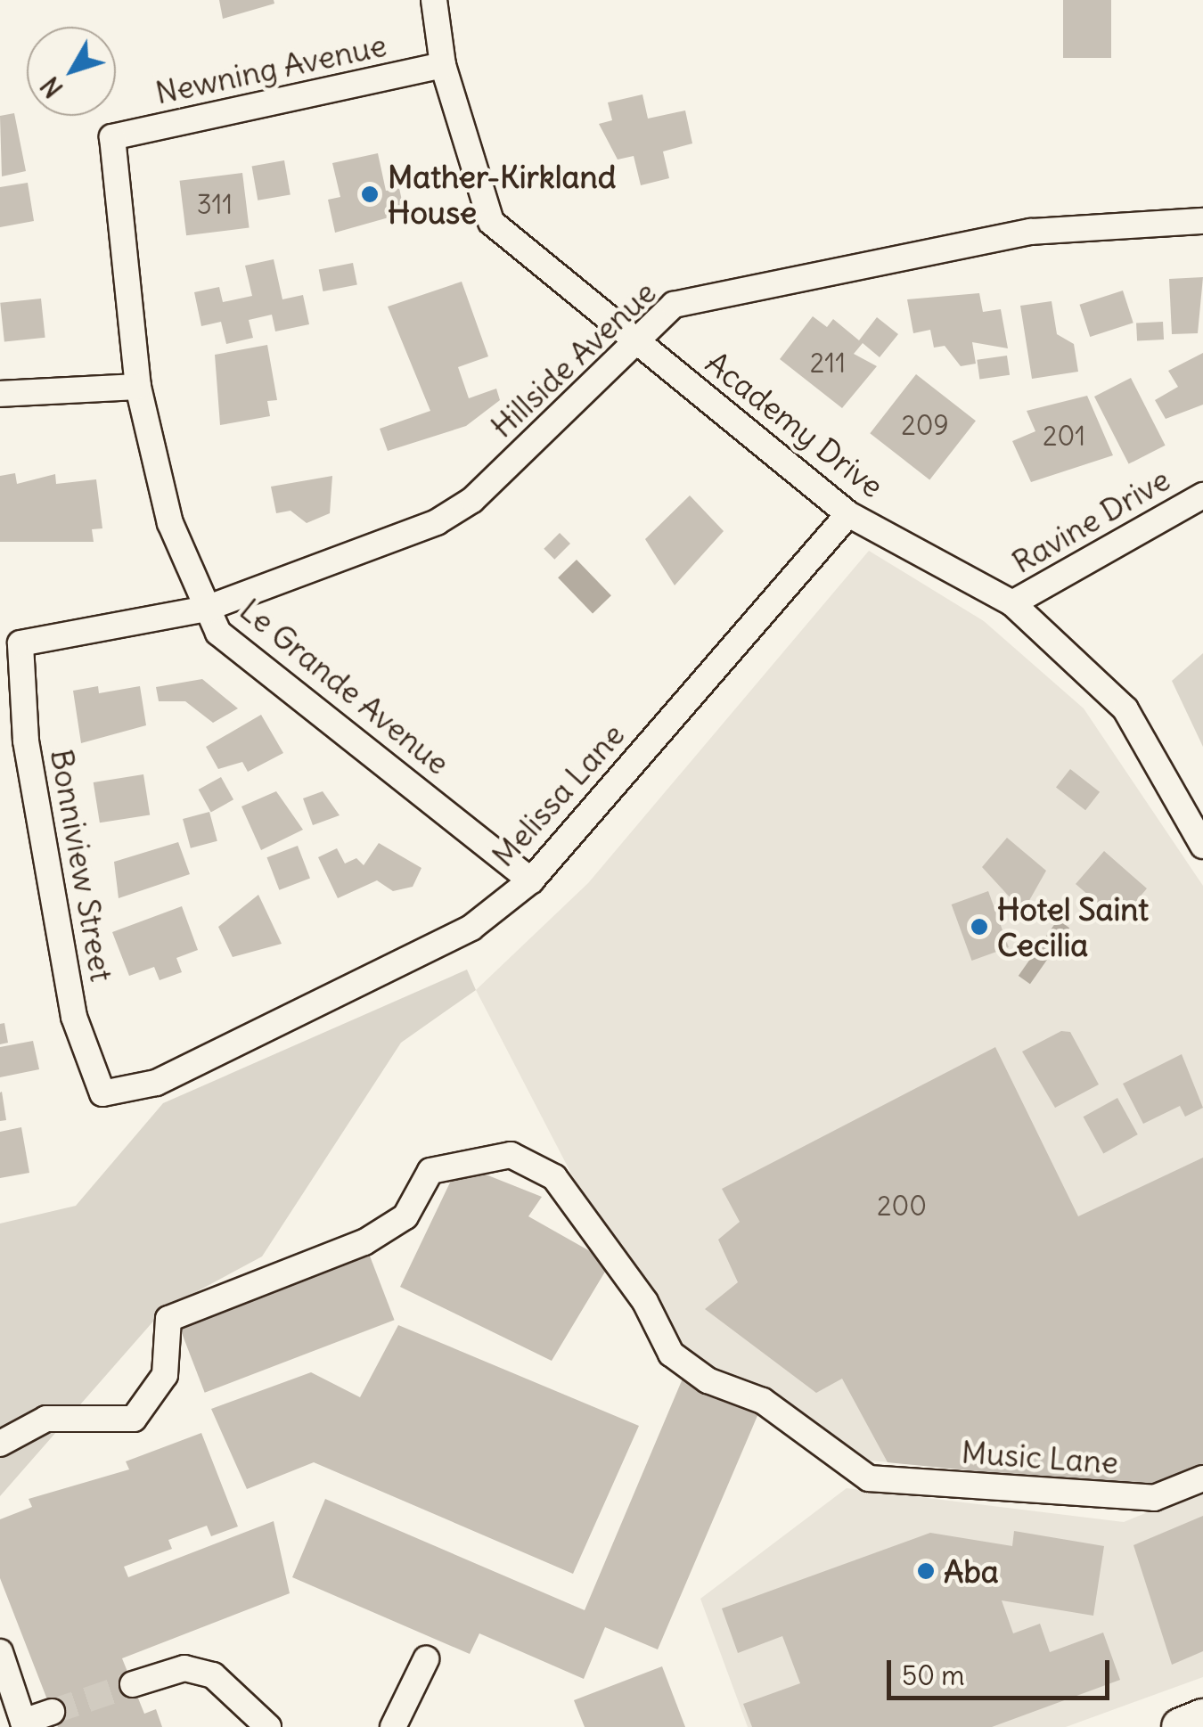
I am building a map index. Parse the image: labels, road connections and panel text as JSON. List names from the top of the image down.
{
  "streets": {
    "street": [
      "Newning Avenue",
      "Hillside Avenue",
      "Academy Drive",
      "Ravine Drive",
      "Le Grande Avenue",
      "Melissa Lane",
      "Bonniview Street",
      "Music Lane"
    ]
  },
  "crossings": [
    ["Newning Avenue", "Academy Drive"],
    ["Newning Avenue", "Le Grande Avenue"],
    ["Hillside Avenue", "Academy Drive"],
    ["Hillside Avenue", "Le Grande Avenue"],
    ["Hillside Avenue", "Bonniview Street"],
    ["Academy Drive", "Ravine Drive"],
    ["Academy Drive", "Melissa Lane"],
    ["Le Grande Avenue", "Melissa Lane"],
    ["Melissa Lane", "Bonniview Street"]
  ],
  "places": ["Mather-Kirkland House", "Hotel Saint Cecilia", "Aba"],
  "house_numbers": [
    "311",
    "211",
    "209",
    "201",
    "200"
  ],
  "scale_bar": "50 m",
  "north": "bottom left"
}
